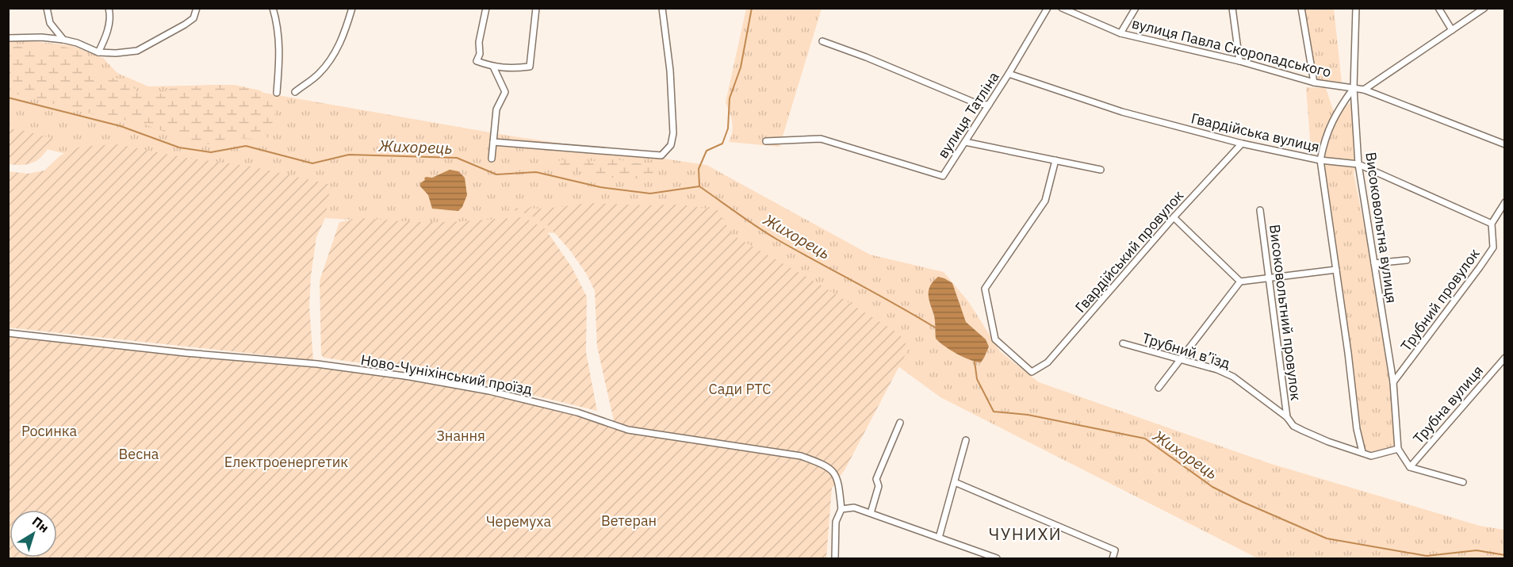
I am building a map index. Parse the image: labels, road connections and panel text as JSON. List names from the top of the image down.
{
  "streets": {
    "street": [
      "вулиця Павла Скоропадського",
      "вулиця Татліна",
      "Гвардійська вулиця",
      "Високовольтна вулиця",
      "Гвардійський провулок",
      "Трубний провулок",
      "Високовольтний провулок",
      "Трубний в’їзд",
      "Ново-Чуніхінський проїзд",
      "Трубна вулиця"
    ]
  },
  "crossings": [
    ["вулиця Павла Скоропадського", "Високовольтна вулиця"],
    ["вулиця Татліна", "Гвардійська вулиця"],
    ["Гвардійська вулиця", "Високовольтна вулиця"],
    ["Гвардійська вулиця", "Гвардійський провулок"],
    ["Гвардійська вулиця", "Трубний провулок"],
    ["Високовольтна вулиця", "Трубний провулок"],
    ["Високовольтна вулиця", "Трубний в’їзд"],
    ["Високовольтний провулок", "Трубний в’їзд"]
  ],
  "districts": ["ЧУНИХИ"],
  "water": ["Жихорець"],
  "parks": [
    "Сади РТС",
    "Росинка",
    "Знання",
    "Весна",
    "Електроенергетик",
    "Ветеран",
    "Черемуха"
  ],
  "north": "top right"
}
